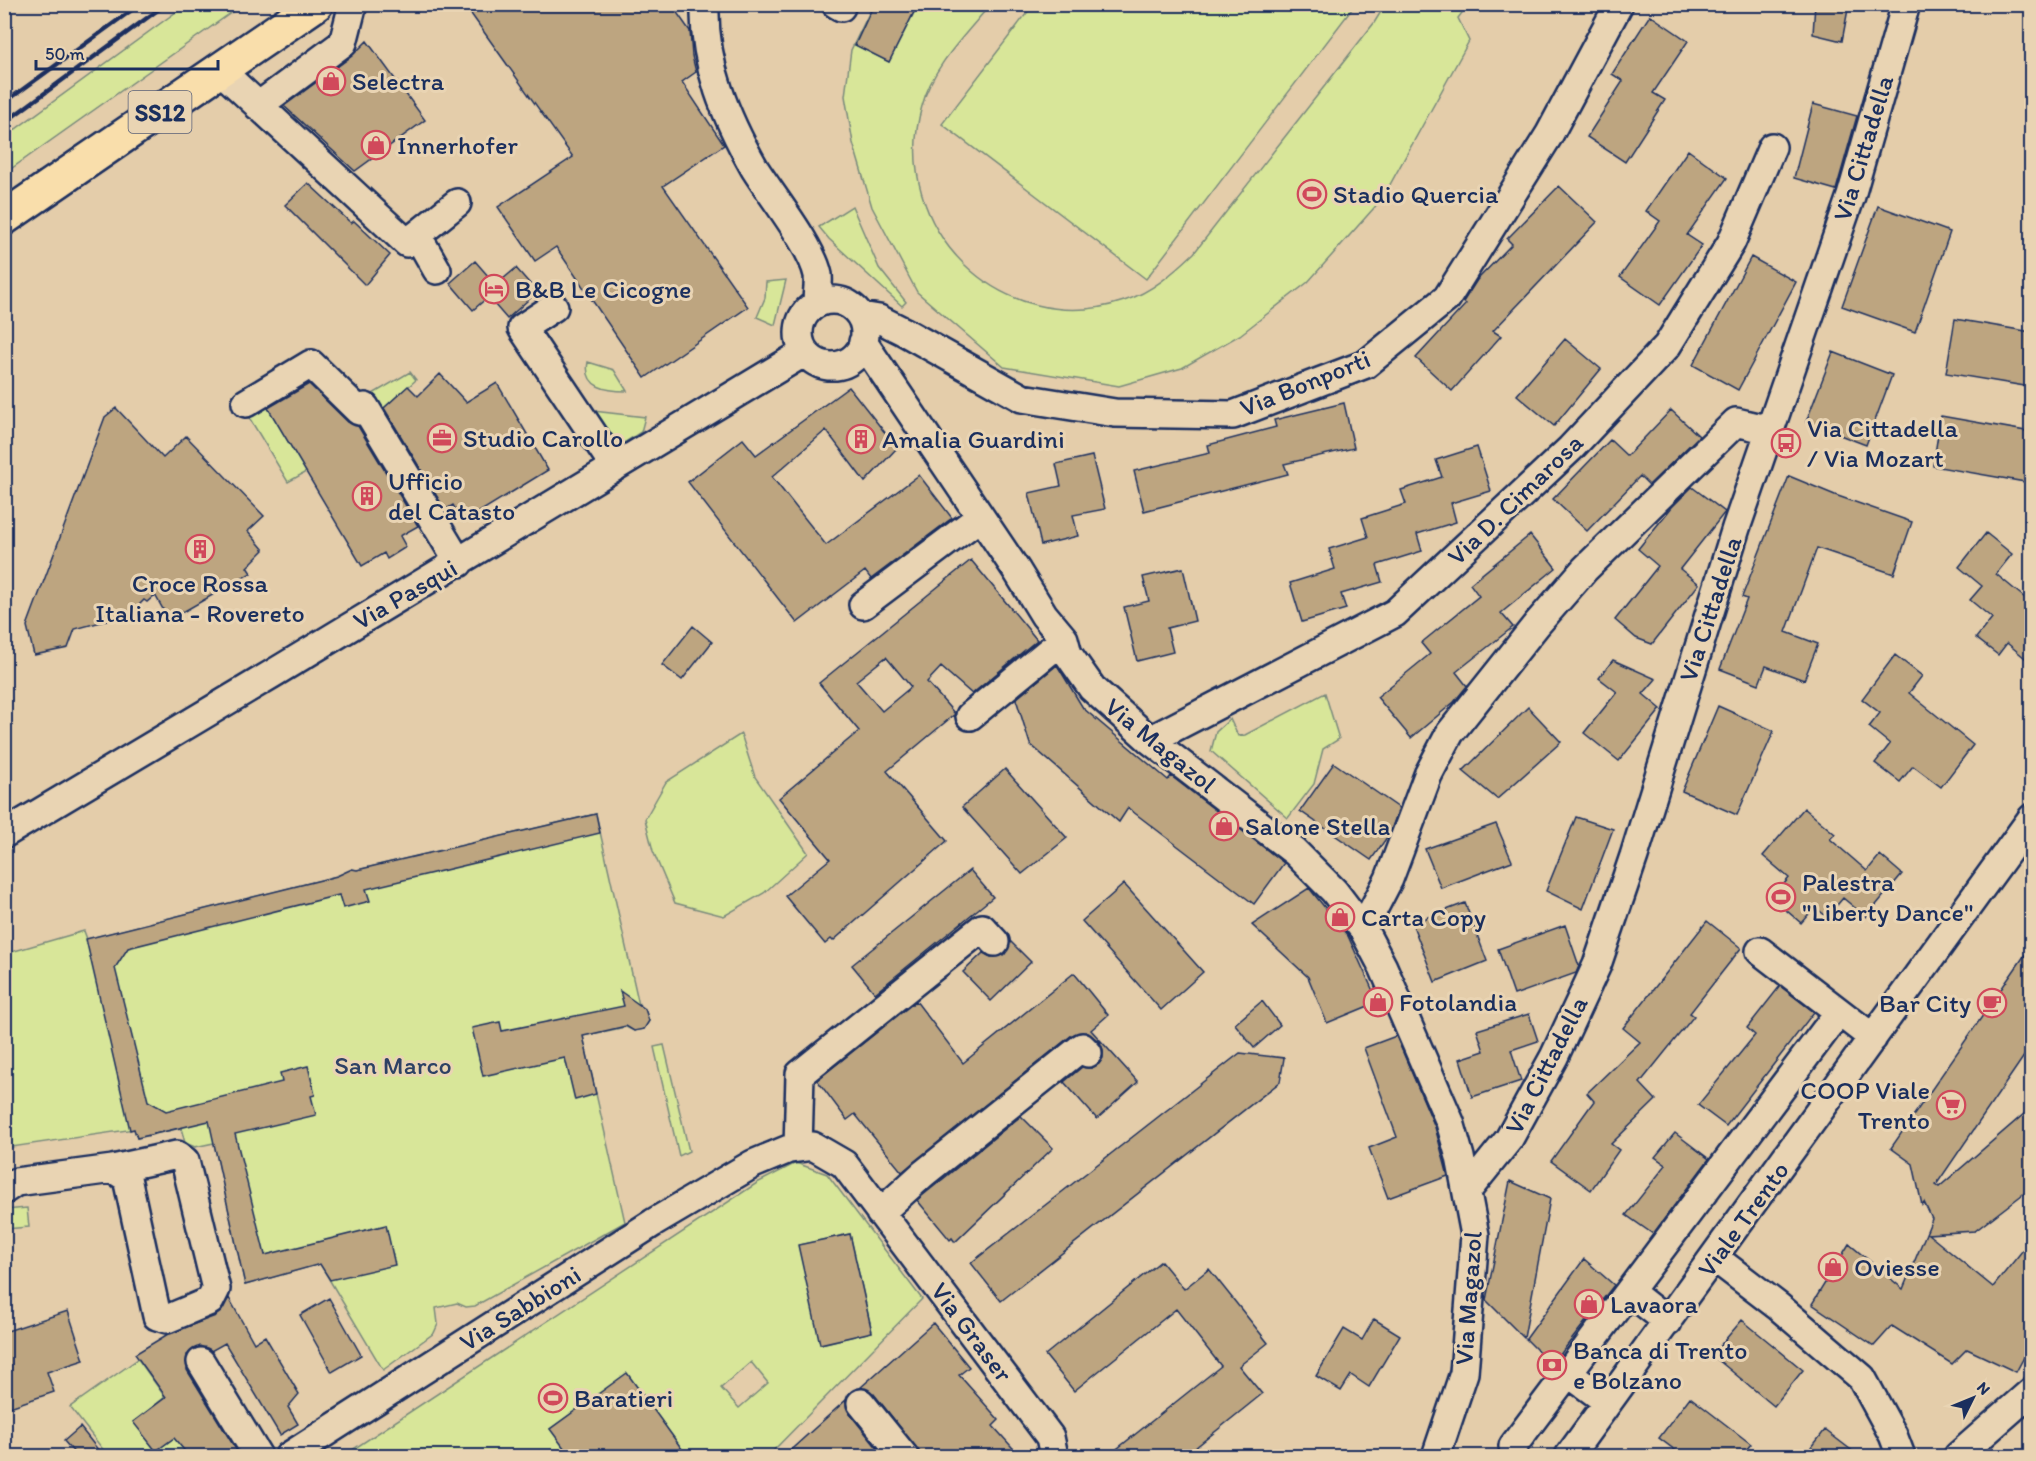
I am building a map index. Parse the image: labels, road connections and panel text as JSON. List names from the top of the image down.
{
  "streets": {
    "main road": ["SS12"],
    "street": [
      "Via Cittadella",
      "Via Bonporti",
      "Via D. Cimarosa",
      "Via Pasqui",
      "Via Magazol",
      "Viale Trento",
      "Via Sabbioni",
      "Via Graser"
    ]
  },
  "crossings": [
    ["Via Cittadella", "Via Magazol"],
    ["Via Bonporti", "Via Pasqui"],
    ["Via Bonporti", "Via Magazol"],
    ["Via D. Cimarosa", "Via Magazol"],
    ["Via Pasqui", "Via Magazol"],
    ["Via Sabbioni", "Via Graser"]
  ],
  "parks": ["San Marco"],
  "places": {
    "shop": [
      "Selectra",
      "Innerhofer",
      "Salone Stella",
      "Carta Copy",
      "Fotolandia",
      "Oviesse",
      "Lavaora"
    ],
    "sports": ["Stadio Quercia", "Palestra \"Liberty Dance\"", "Baratieri"],
    "hotel": ["B&B Le Cicogne"],
    "office": ["Studio Carollo"],
    "building": ["Amalia Guardini", "Ufficio del Catasto", "Croce Rossa Italiana - Rovereto"],
    "bus stop": ["Via Cittadella / Via Mozart"],
    "cafe": ["Bar City"],
    "supermarket": ["COOP Viale Trento"],
    "bank": ["Banca di Trento e Bolzano"]
  },
  "scale_bar": "50 m",
  "north": "top right"
}
